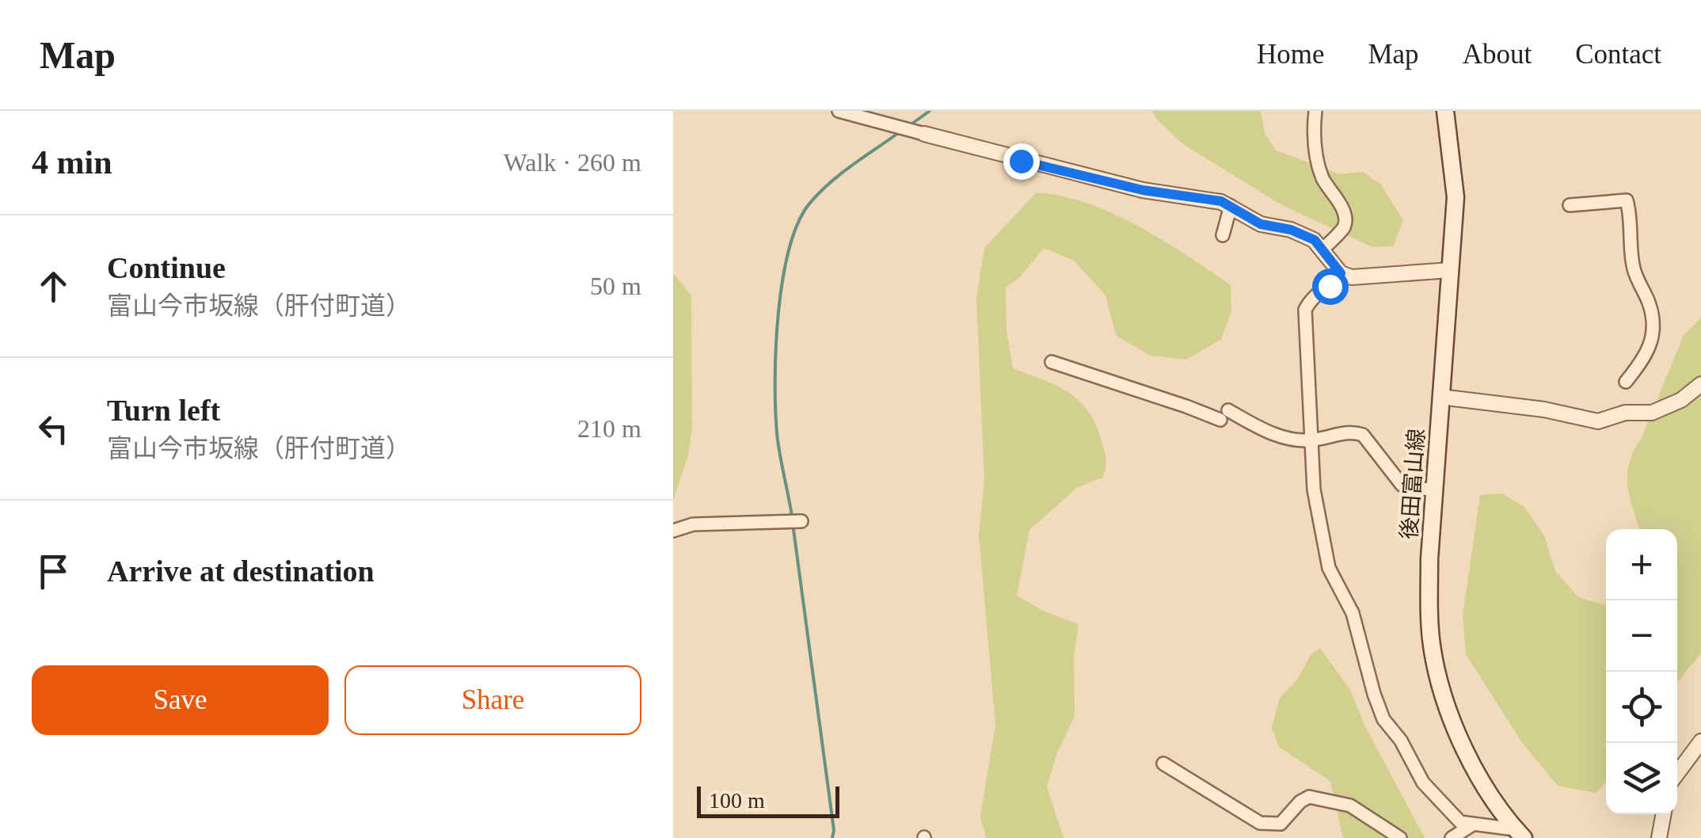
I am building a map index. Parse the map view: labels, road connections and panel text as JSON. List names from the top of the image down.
{
  "streets": {
    "main road": ["後田富山線"]
  },
  "scale_bar": "100 m",
  "page": {
    "header": "Map",
    "nav": [
      "Home",
      "Map",
      "About",
      "Contact"
    ],
    "heading": ["4 min", "Walk · 260 m"],
    "list": [
      ["Continue", "富山今市坂線（肝付町道）", "50 m"],
      ["Turn left", "富山今市坂線（肝付町道）", "210 m"],
      "Arrive at destination"
    ],
    "map_buttons": ["+", "−"],
    "buttons": ["Save", "Share"],
    "scale": "100 m"
  }
}
